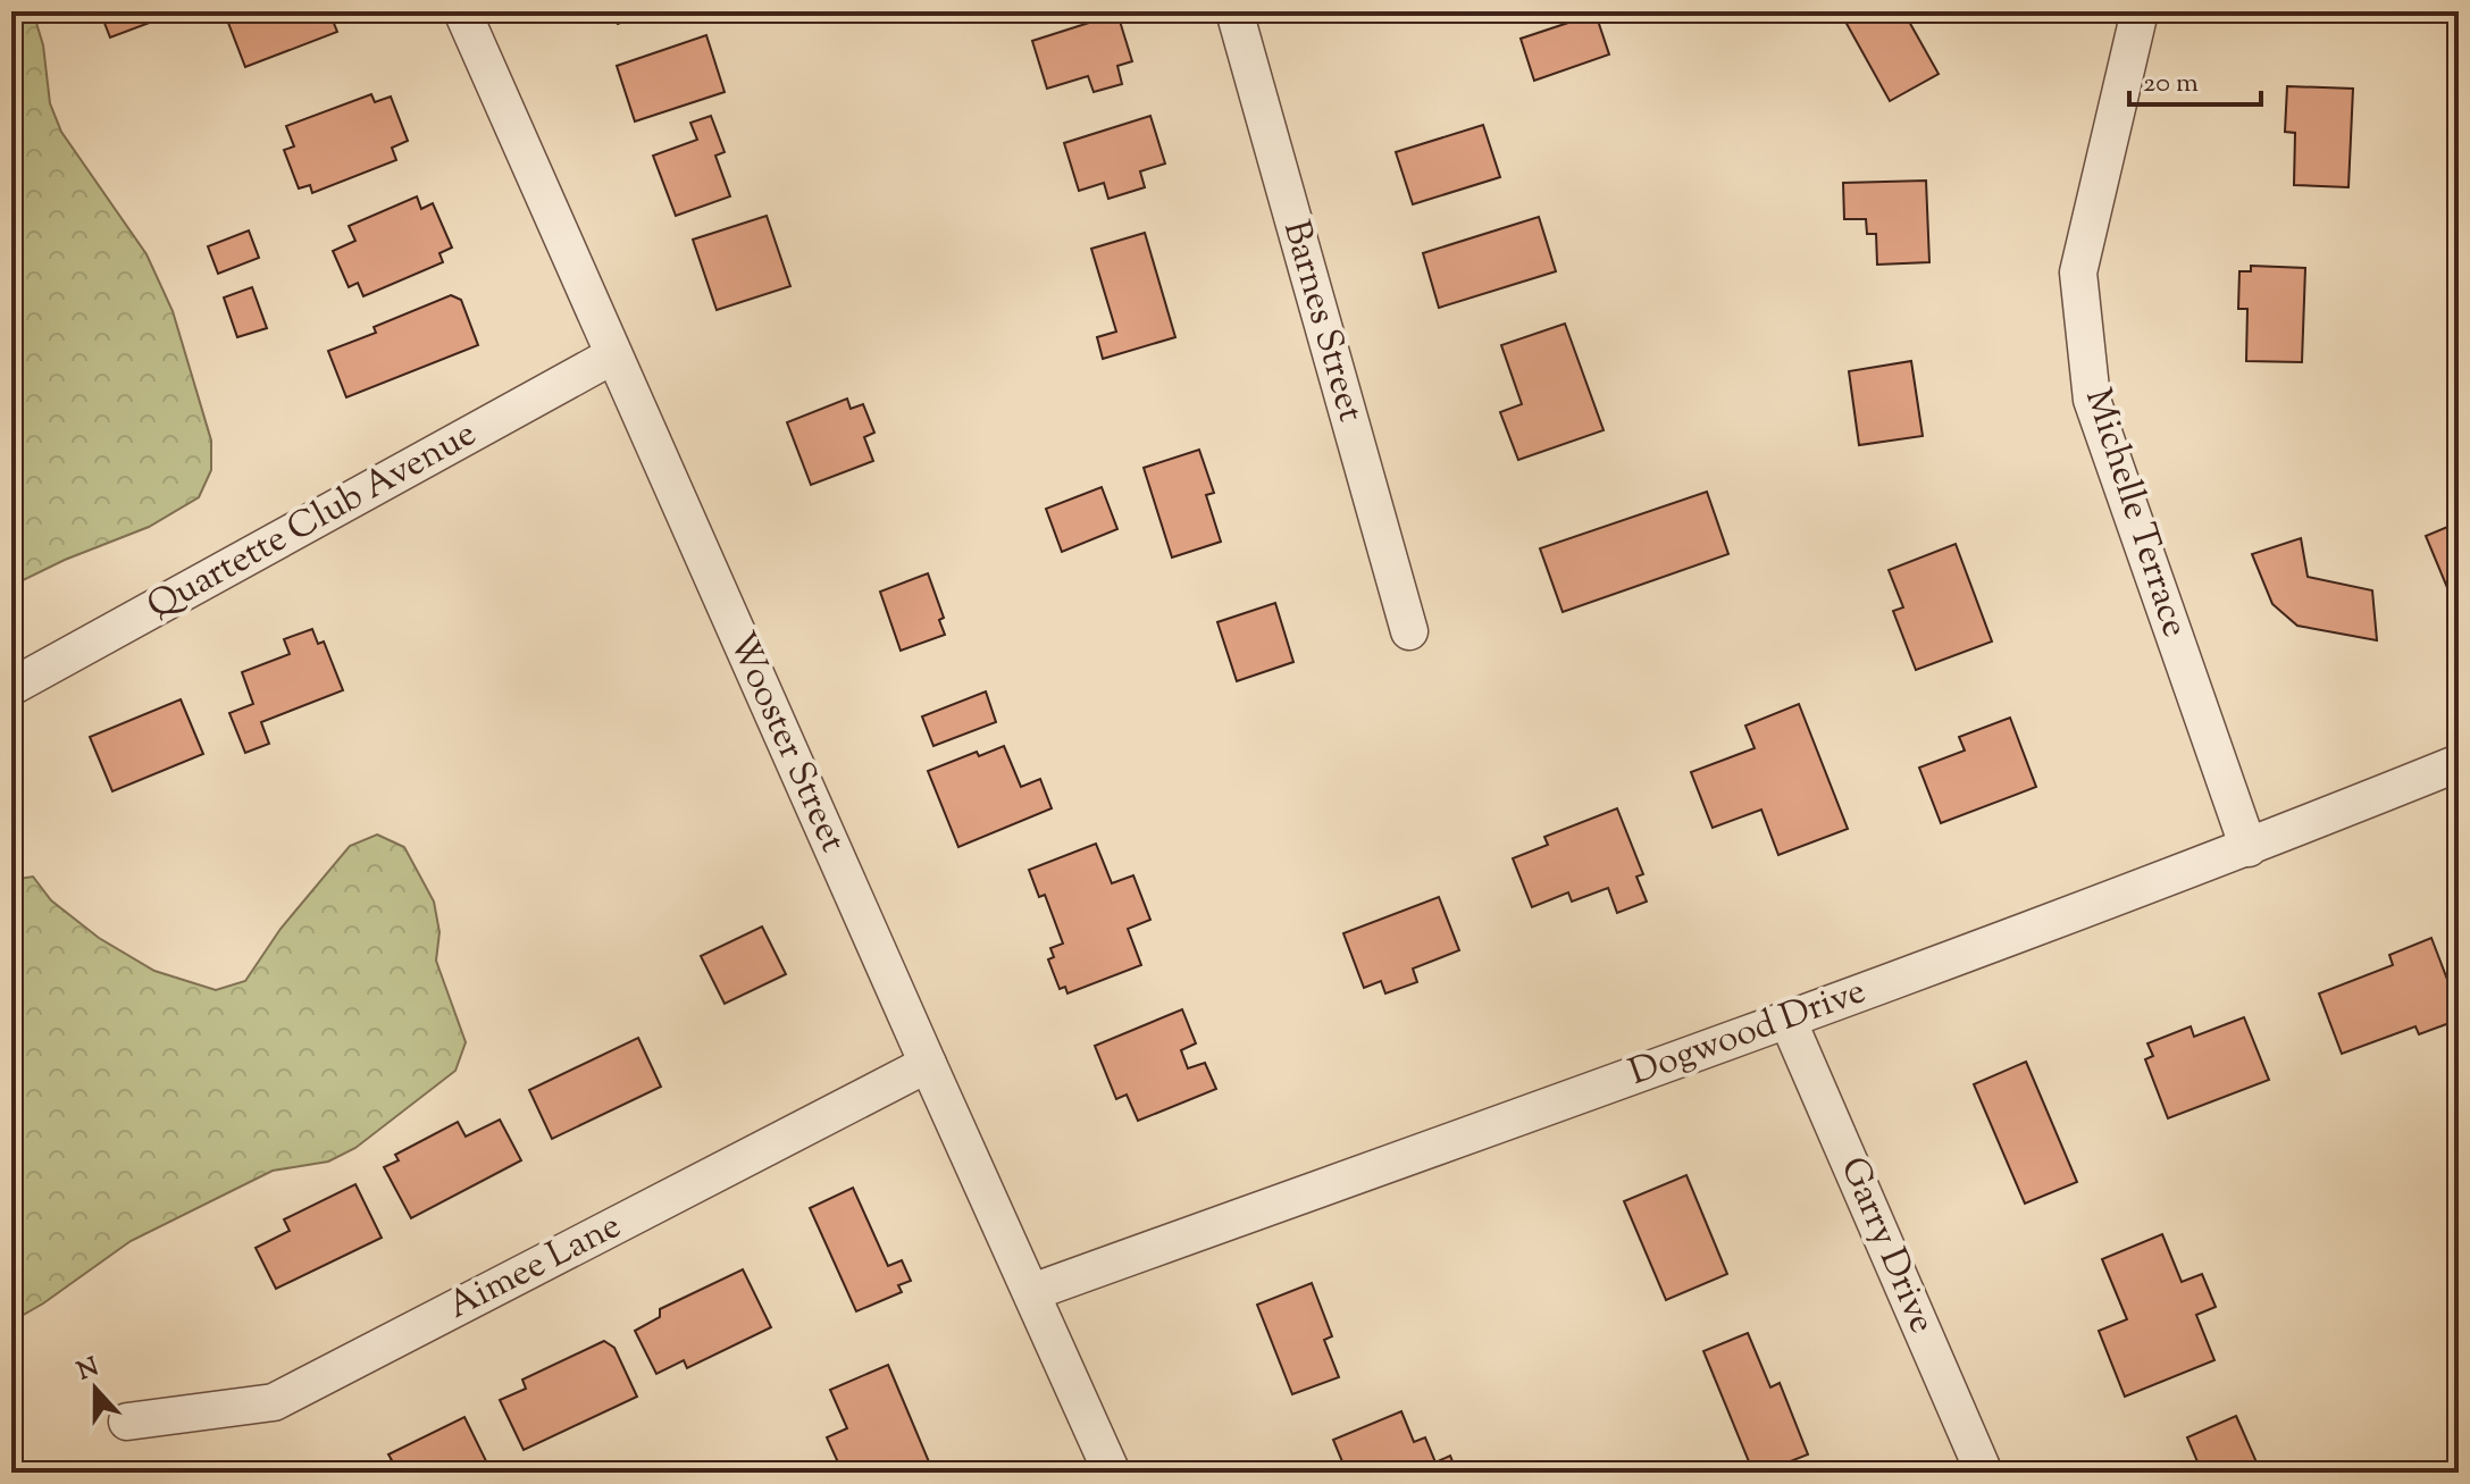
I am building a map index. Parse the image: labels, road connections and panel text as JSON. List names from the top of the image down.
{
  "streets": {
    "street": [
      "Barnes Street",
      "Michelle Terrace",
      "Quartette Club Avenue",
      "Wooster Street",
      "Dogwood Drive",
      "Garry Drive",
      "Aimee Lane"
    ]
  },
  "crossings": [
    ["Michelle Terrace", "Dogwood Drive"],
    ["Quartette Club Avenue", "Wooster Street"],
    ["Wooster Street", "Dogwood Drive"],
    ["Wooster Street", "Aimee Lane"],
    ["Dogwood Drive", "Garry Drive"]
  ],
  "scale_bar": "20 m",
  "north": "top"
}
